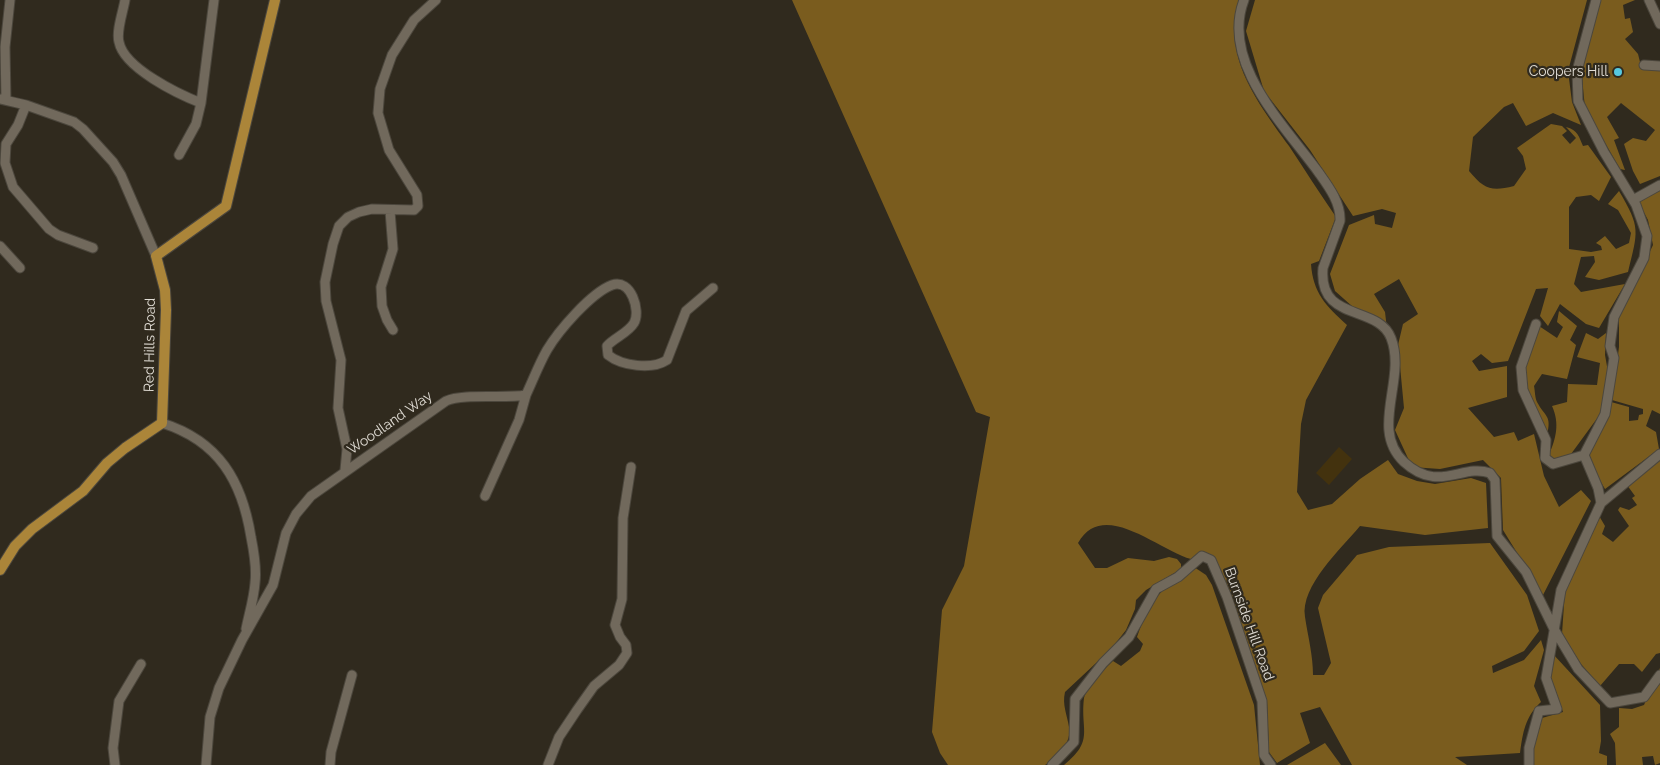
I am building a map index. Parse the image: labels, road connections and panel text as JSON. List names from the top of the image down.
{
  "streets": {
    "main road": ["Red Hills Road"],
    "street": ["Woodland Way", "Burnside Hill Road"]
  },
  "places": ["Coopers Hill"]
}
